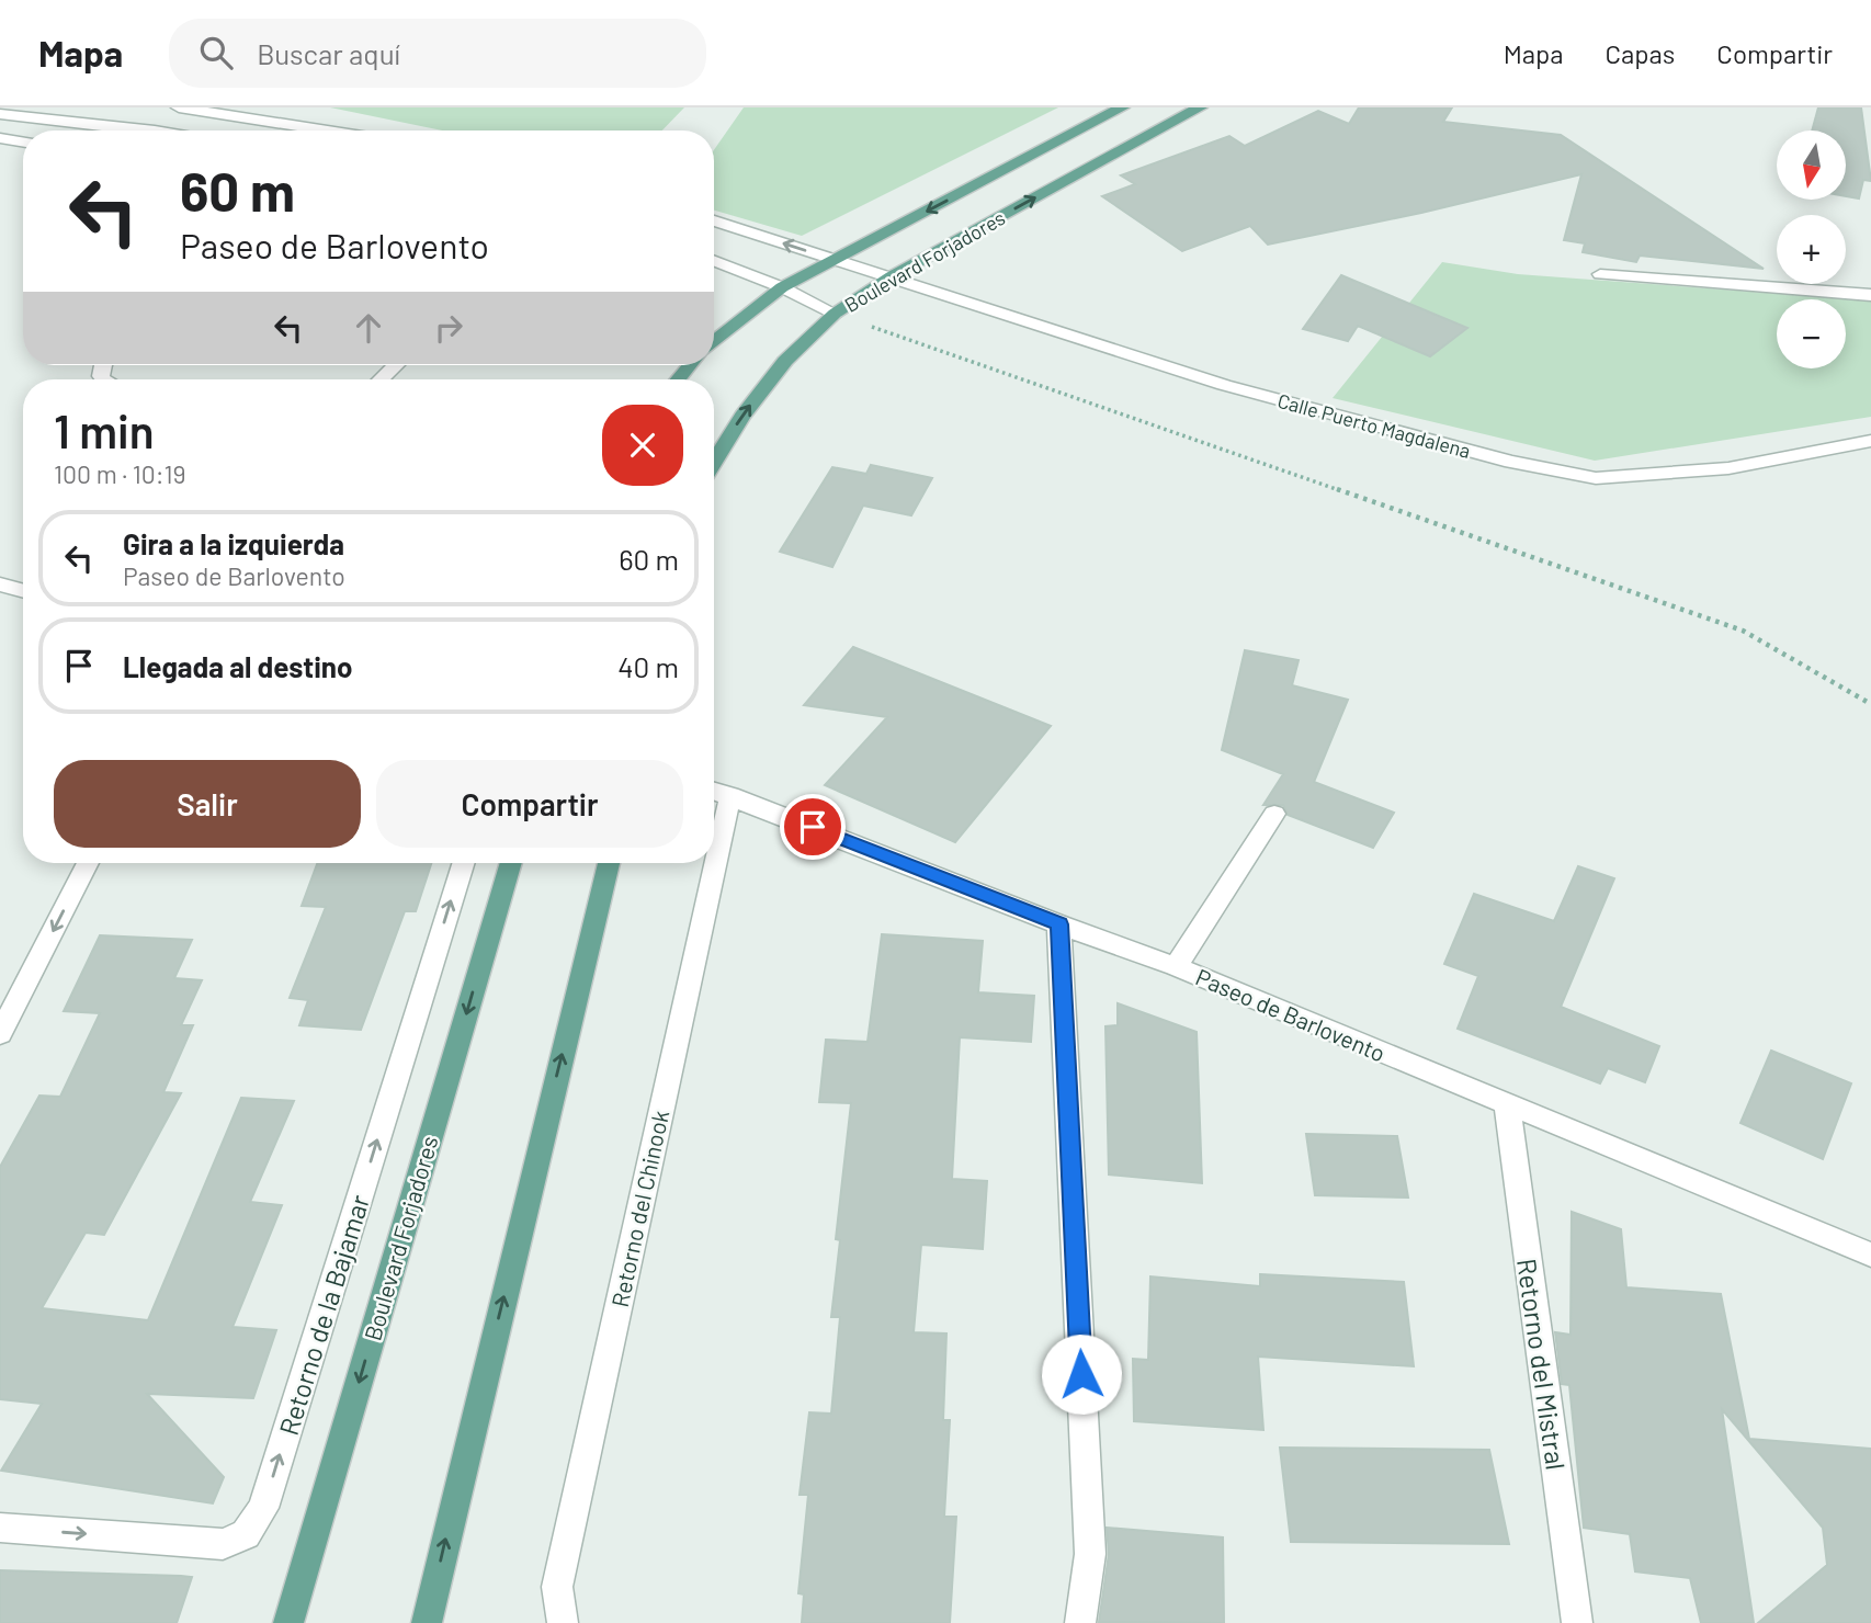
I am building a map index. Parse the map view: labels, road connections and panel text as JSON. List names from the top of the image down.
{
  "streets": {
    "main road": ["Boulevard Forjadores"],
    "street": [
      "Calle Puerto Magdalena",
      "Paseo de Barlovento",
      "Retorno del Chinook",
      "Retorno de la Bajamar",
      "Retorno del Mistral"
    ]
  },
  "crossings": [
    ["Boulevard Forjadores", "Calle Puerto Magdalena"],
    ["Paseo de Barlovento", "Retorno del Mistral"]
  ],
  "one_way": ["Retorno de la Bajamar"],
  "north": "bottom",
  "page": {
    "header": "Mapa",
    "search": "Buscar aquí",
    "nav": ["Mapa", "Capas", "Compartir"],
    "map_buttons": ["+", "−"],
    "turn": ["60 m", "Paseo de Barlovento"],
    "heading": ["1 min", "100 m · 10:19"],
    "list": [
      {
        "name": "Gira a la izquierda",
        "note": "Paseo de Barlovento",
        "value": "60 m"
      },
      {
        "name": "Llegada al destino",
        "value": "40 m"
      }
    ],
    "buttons": ["Salir", "Compartir"]
  }
}
